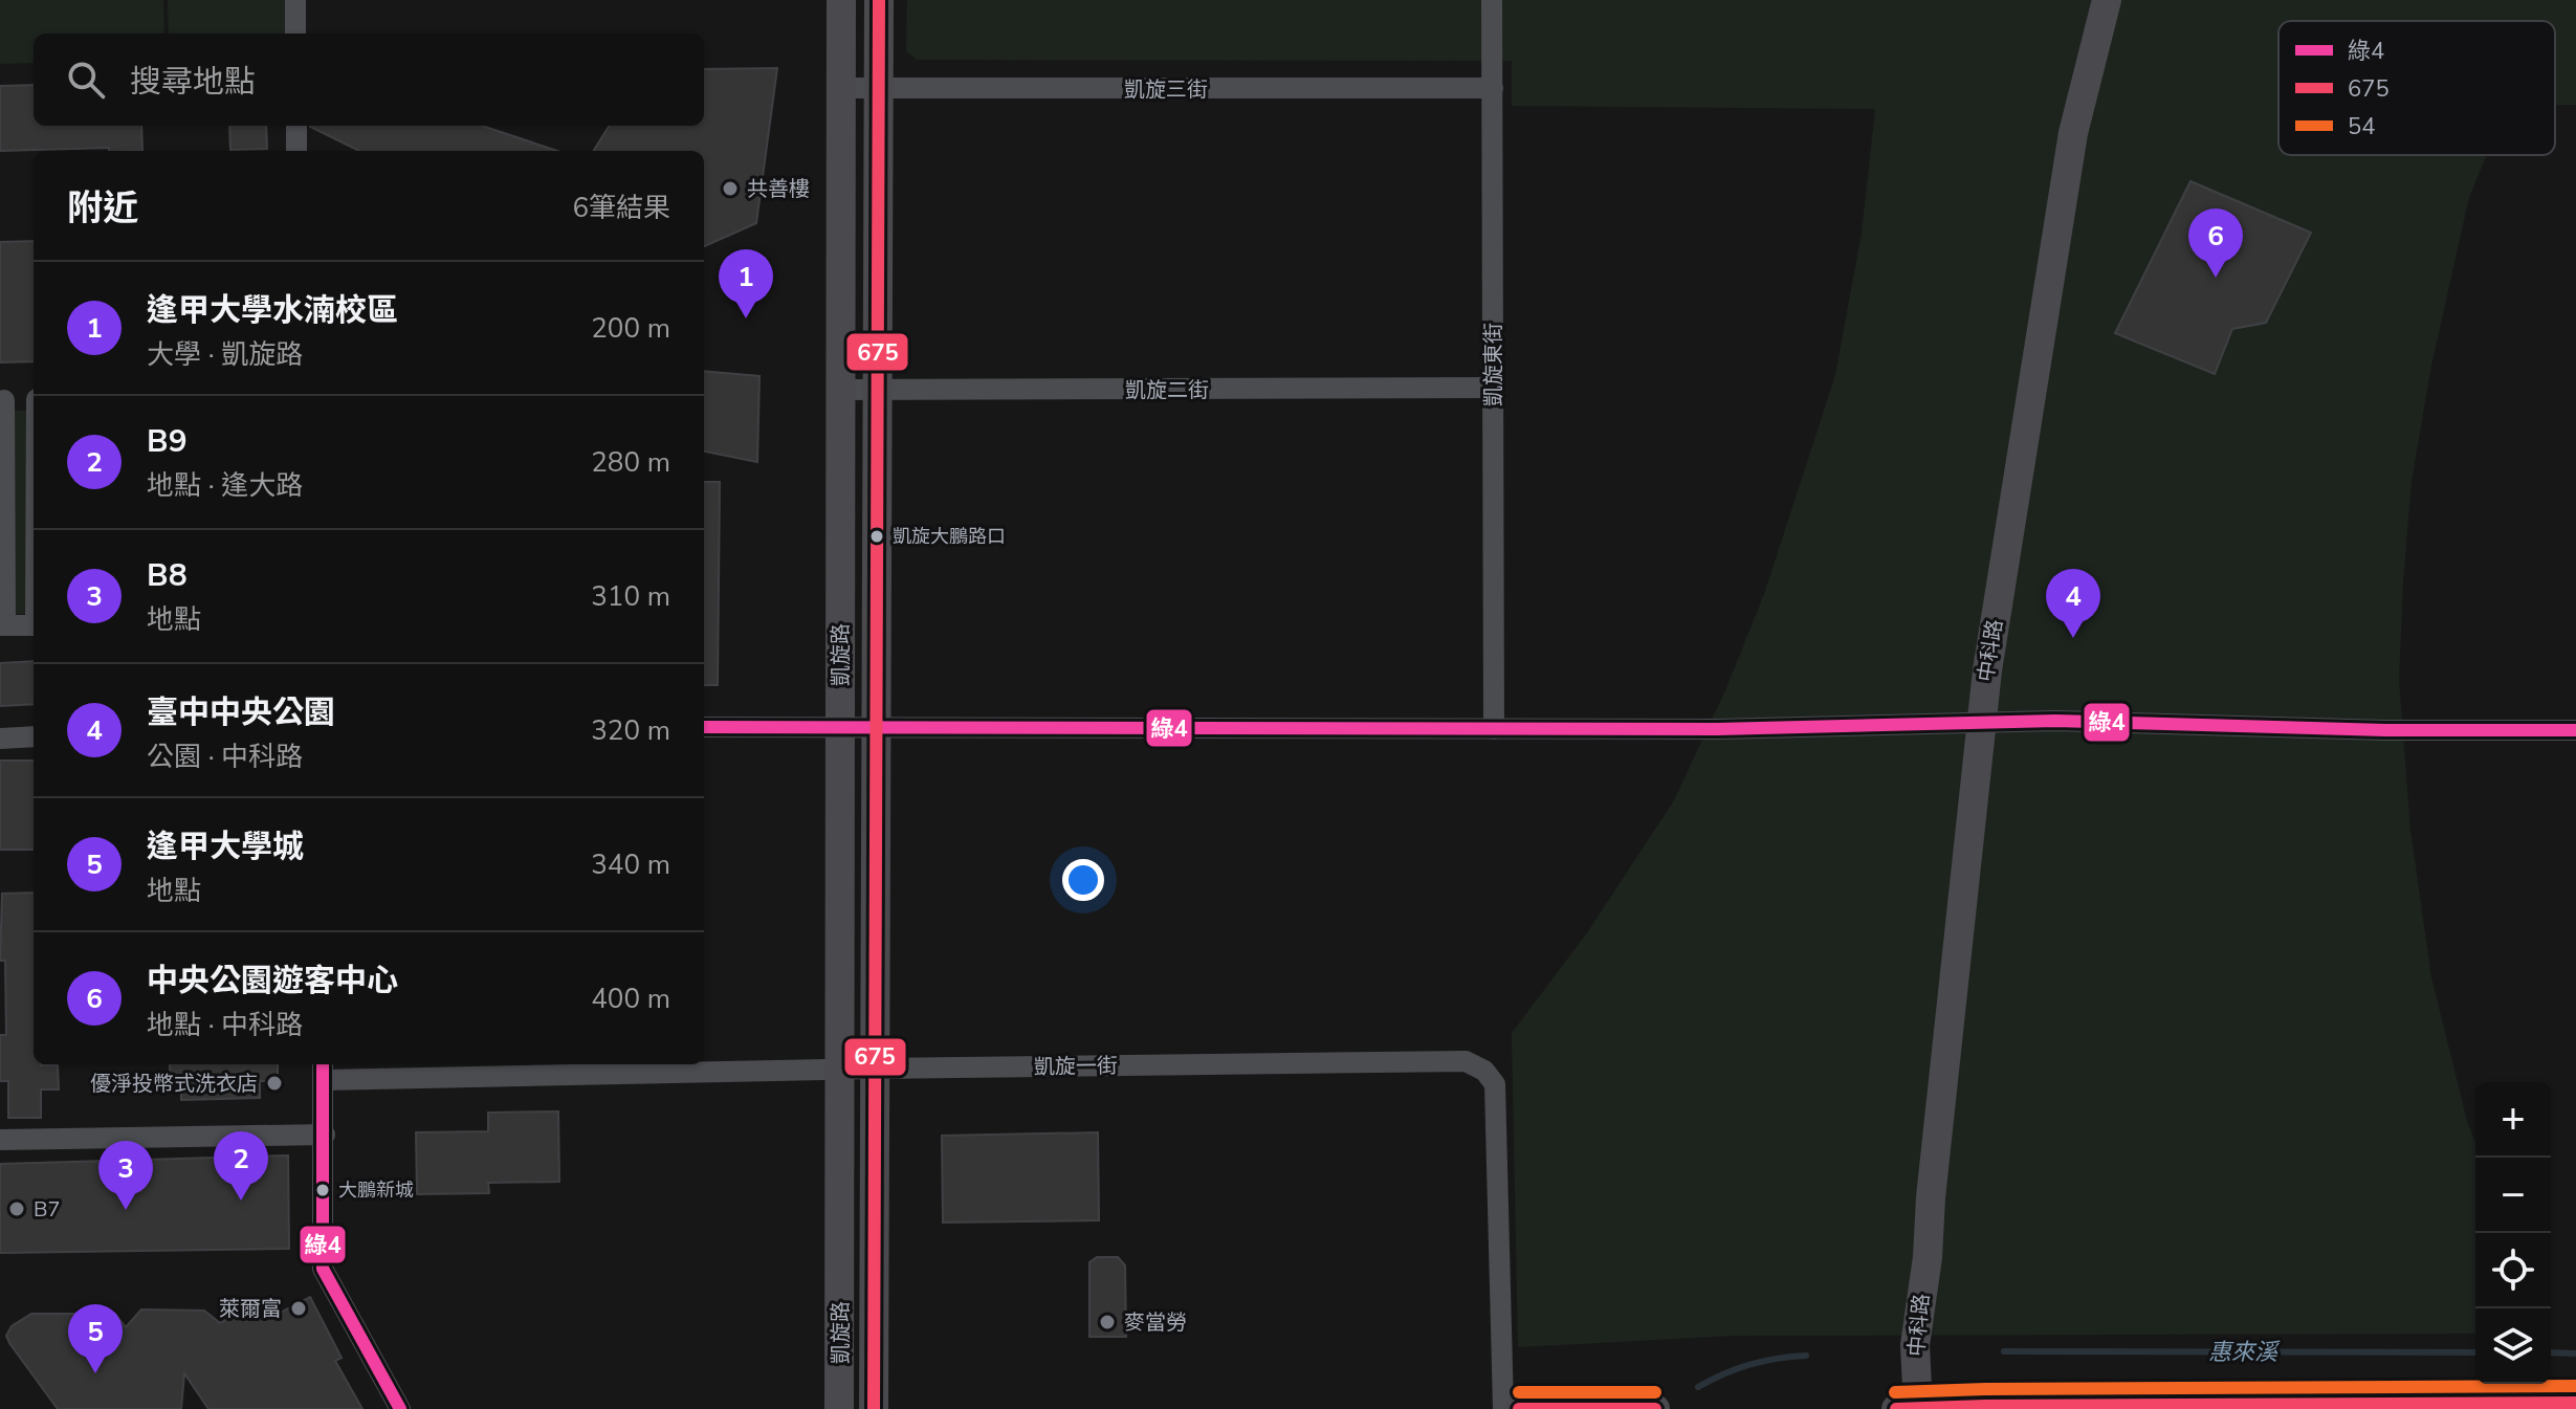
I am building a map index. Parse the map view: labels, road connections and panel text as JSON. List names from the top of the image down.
{
  "streets": {
    "street": [
      "凱旋三街",
      "凱旋東街",
      "凱旋二街",
      "中科路",
      "凱旋路",
      "凱旋一街"
    ]
  },
  "crossings": [
    ["凱旋三街", "凱旋東街"],
    ["凱旋三街", "凱旋路"],
    ["凱旋東街", "凱旋二街"],
    ["凱旋二街", "凱旋路"],
    ["凱旋路", "凱旋一街"]
  ],
  "water": ["惠來溪"],
  "places": [
    "共善樓",
    "凱旋大鵬路口",
    "優淨投幣式洗衣店",
    "大鵬新城",
    "B7",
    "萊爾富",
    "麥當勞"
  ],
  "lines": ["transit line 675", "transit line 綠4", "transit line 54"],
  "legend": ["綠4", "675", "54"],
  "page": {
    "search": "搜尋地點",
    "heading": ["附近", "6筆結果"],
    "pins": [
      "6",
      "1",
      "4",
      "2",
      "3",
      "5"
    ],
    "list": [
      {
        "mark": "1",
        "name": "逢甲大學水湳校區",
        "note": "大學 · 凱旋路",
        "value": "200 m"
      },
      {
        "mark": "2",
        "name": "B9",
        "note": "地點 · 逢大路",
        "value": "280 m"
      },
      {
        "mark": "3",
        "name": "B8",
        "note": "地點",
        "value": "310 m"
      },
      {
        "mark": "4",
        "name": "臺中中央公園",
        "note": "公園 · 中科路",
        "value": "320 m"
      },
      {
        "mark": "5",
        "name": "逢甲大學城",
        "note": "地點",
        "value": "340 m"
      },
      {
        "mark": "6",
        "name": "中央公園遊客中心",
        "note": "地點 · 中科路",
        "value": "400 m"
      }
    ],
    "map_buttons": ["+", "−"]
  }
}
